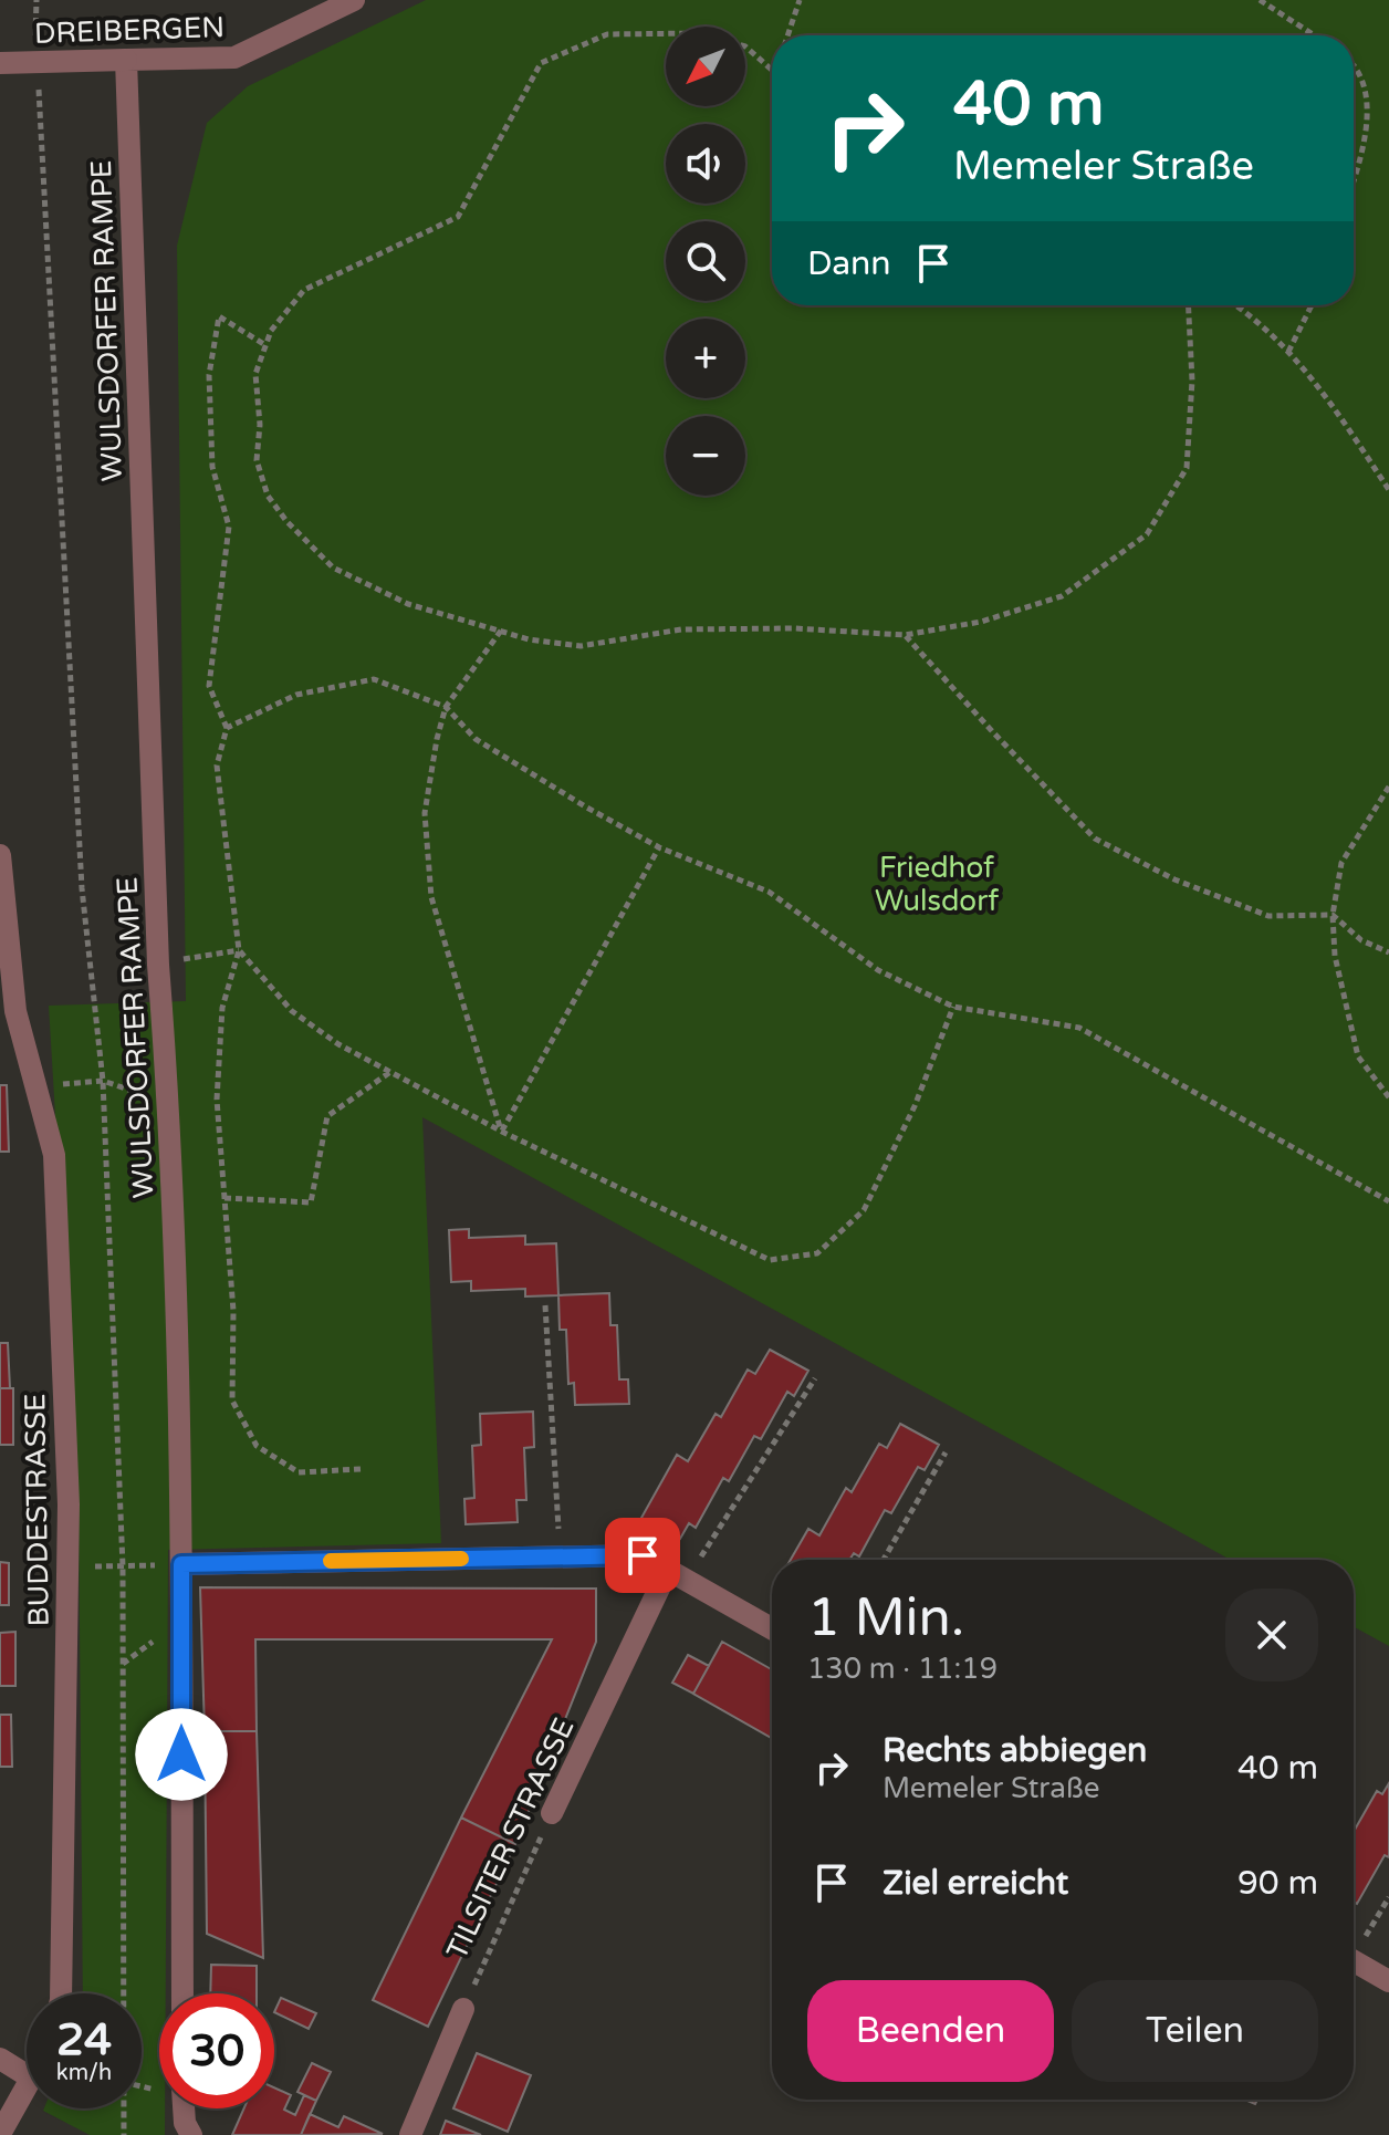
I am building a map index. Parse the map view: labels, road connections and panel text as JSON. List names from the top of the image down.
{
  "streets": {
    "street": [
      "DREIBERGEN",
      "WULSDORFER RAMPE",
      "BUDDESTRASSE",
      "TILSITER STRASSE"
    ]
  },
  "crossings": [
    ["DREIBERGEN", "WULSDORFER RAMPE"]
  ],
  "parks": ["Friedhof Wulsdorf"],
  "north": "bottom left",
  "page": {
    "map_buttons": ["+", "−"],
    "turn": ["40 m", "Memeler Straße"],
    "then": "Dann",
    "heading": ["1 Min.", "130 m · 11:19"],
    "list": [
      {
        "name": "Rechts abbiegen",
        "note": "Memeler Straße",
        "value": "40 m"
      },
      {
        "name": "Ziel erreicht",
        "value": "90 m"
      }
    ],
    "buttons": ["Beenden", "Teilen"],
    "speed": "24 km/h",
    "limit": "30"
  }
}
